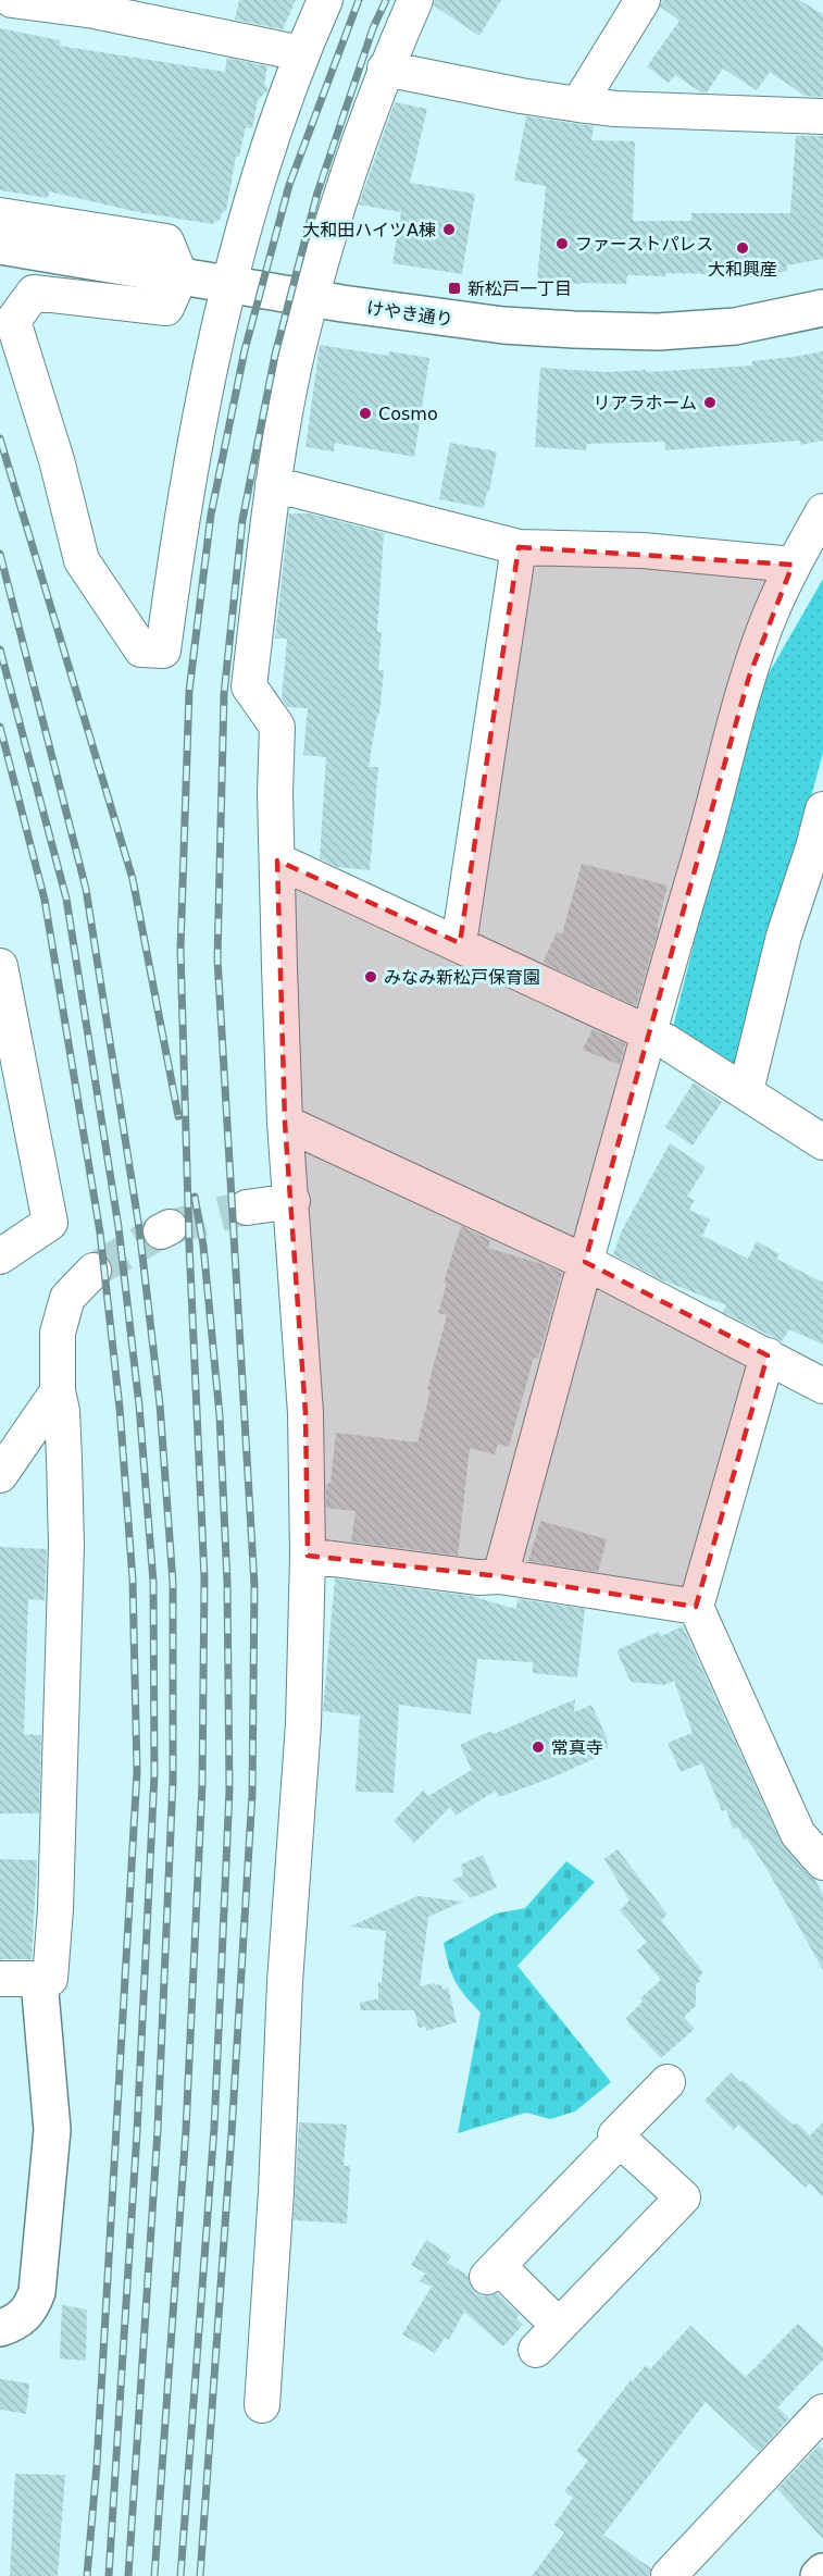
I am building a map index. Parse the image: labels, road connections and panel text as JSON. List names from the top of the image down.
{
  "streets": {
    "street": ["けやき通り"]
  },
  "places": {
    "other": [
      "大和田ハイツA棟",
      "ファーストパレス",
      "大和興産",
      "リアラホーム",
      "Cosmo",
      "みなみ新松戸保育園",
      "常真寺"
    ],
    "transit": ["新松戸一丁目"]
  }
}
